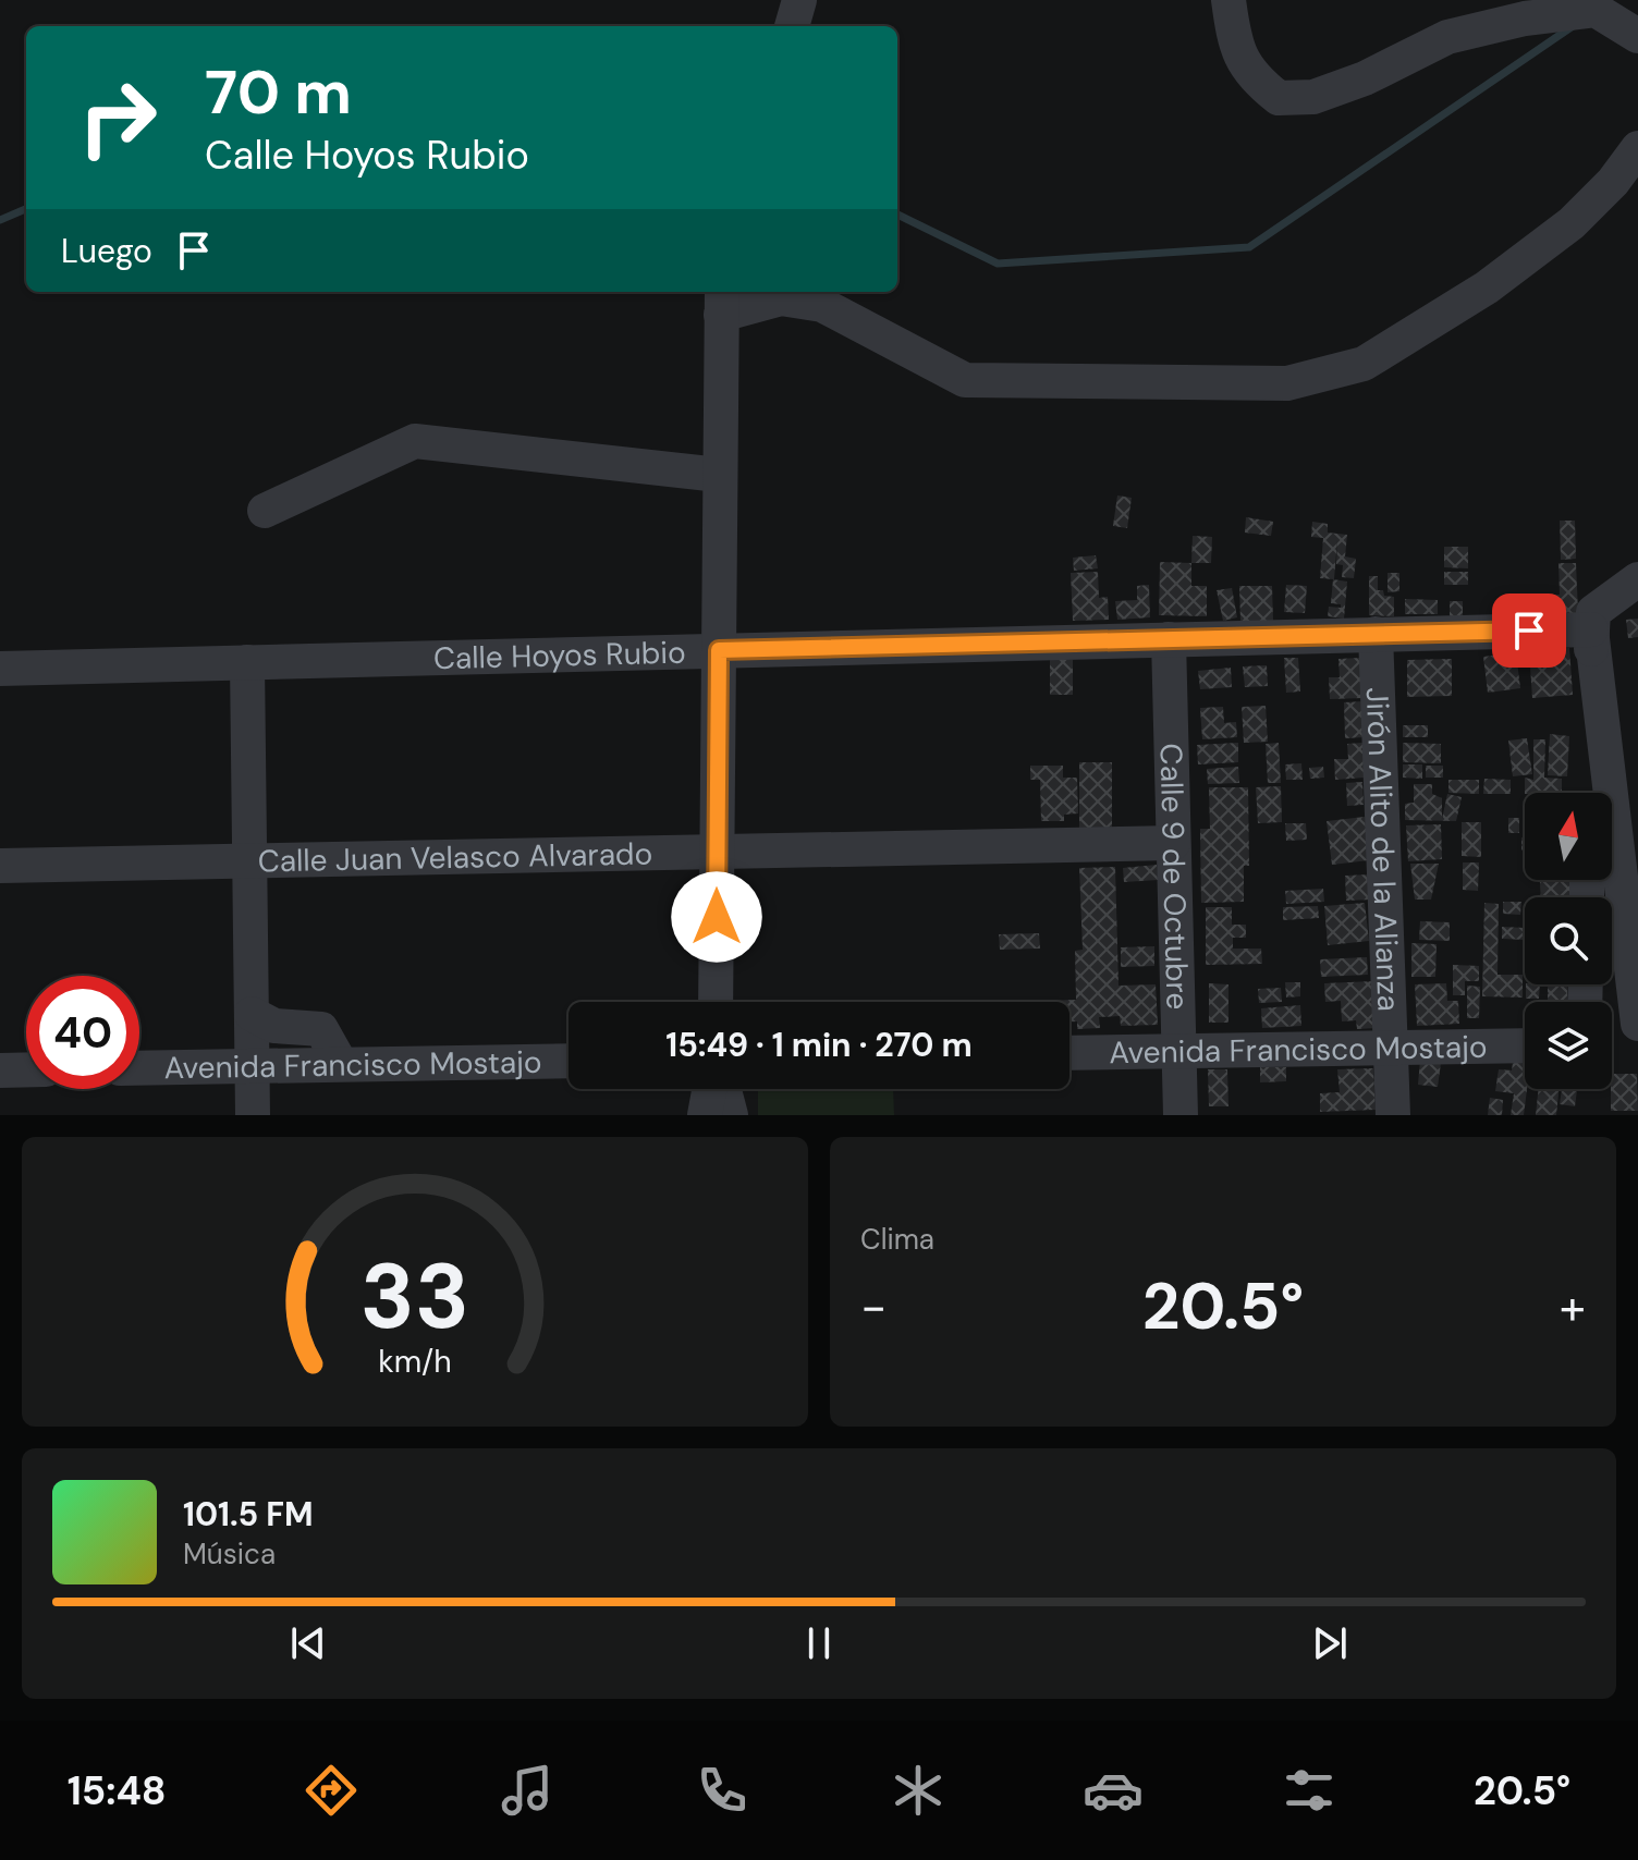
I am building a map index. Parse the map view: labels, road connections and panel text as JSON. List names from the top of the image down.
{
  "streets": {
    "street": [
      "Calle Hoyos Rubio",
      "Jirón Alito de la Alianza",
      "Calle Juan Velasco Alvarado",
      "Calle 9 de Octubre",
      "Avenida Francisco Mostajo"
    ]
  },
  "crossings": [
    ["Calle Hoyos Rubio", "Jirón Alito de la Alianza"],
    ["Calle Hoyos Rubio", "Calle 9 de Octubre"],
    ["Jirón Alito de la Alianza", "Avenida Francisco Mostajo"],
    ["Calle Juan Velasco Alvarado", "Calle 9 de Octubre"],
    ["Calle 9 de Octubre", "Avenida Francisco Mostajo"]
  ],
  "north": "top",
  "page": {
    "turn": ["70 m", "Calle Hoyos Rubio"],
    "then": "Luego",
    "limit": "40",
    "trip": "15:49 · 1 min · 270 m",
    "tile": "Clima",
    "heat": ["−", "20.5°", "+"],
    "song": ["101.5 FM", "Música"],
    "tabs": ["15:48", "20.5°"],
    "gauge": ["33", "km/h"]
  }
}
